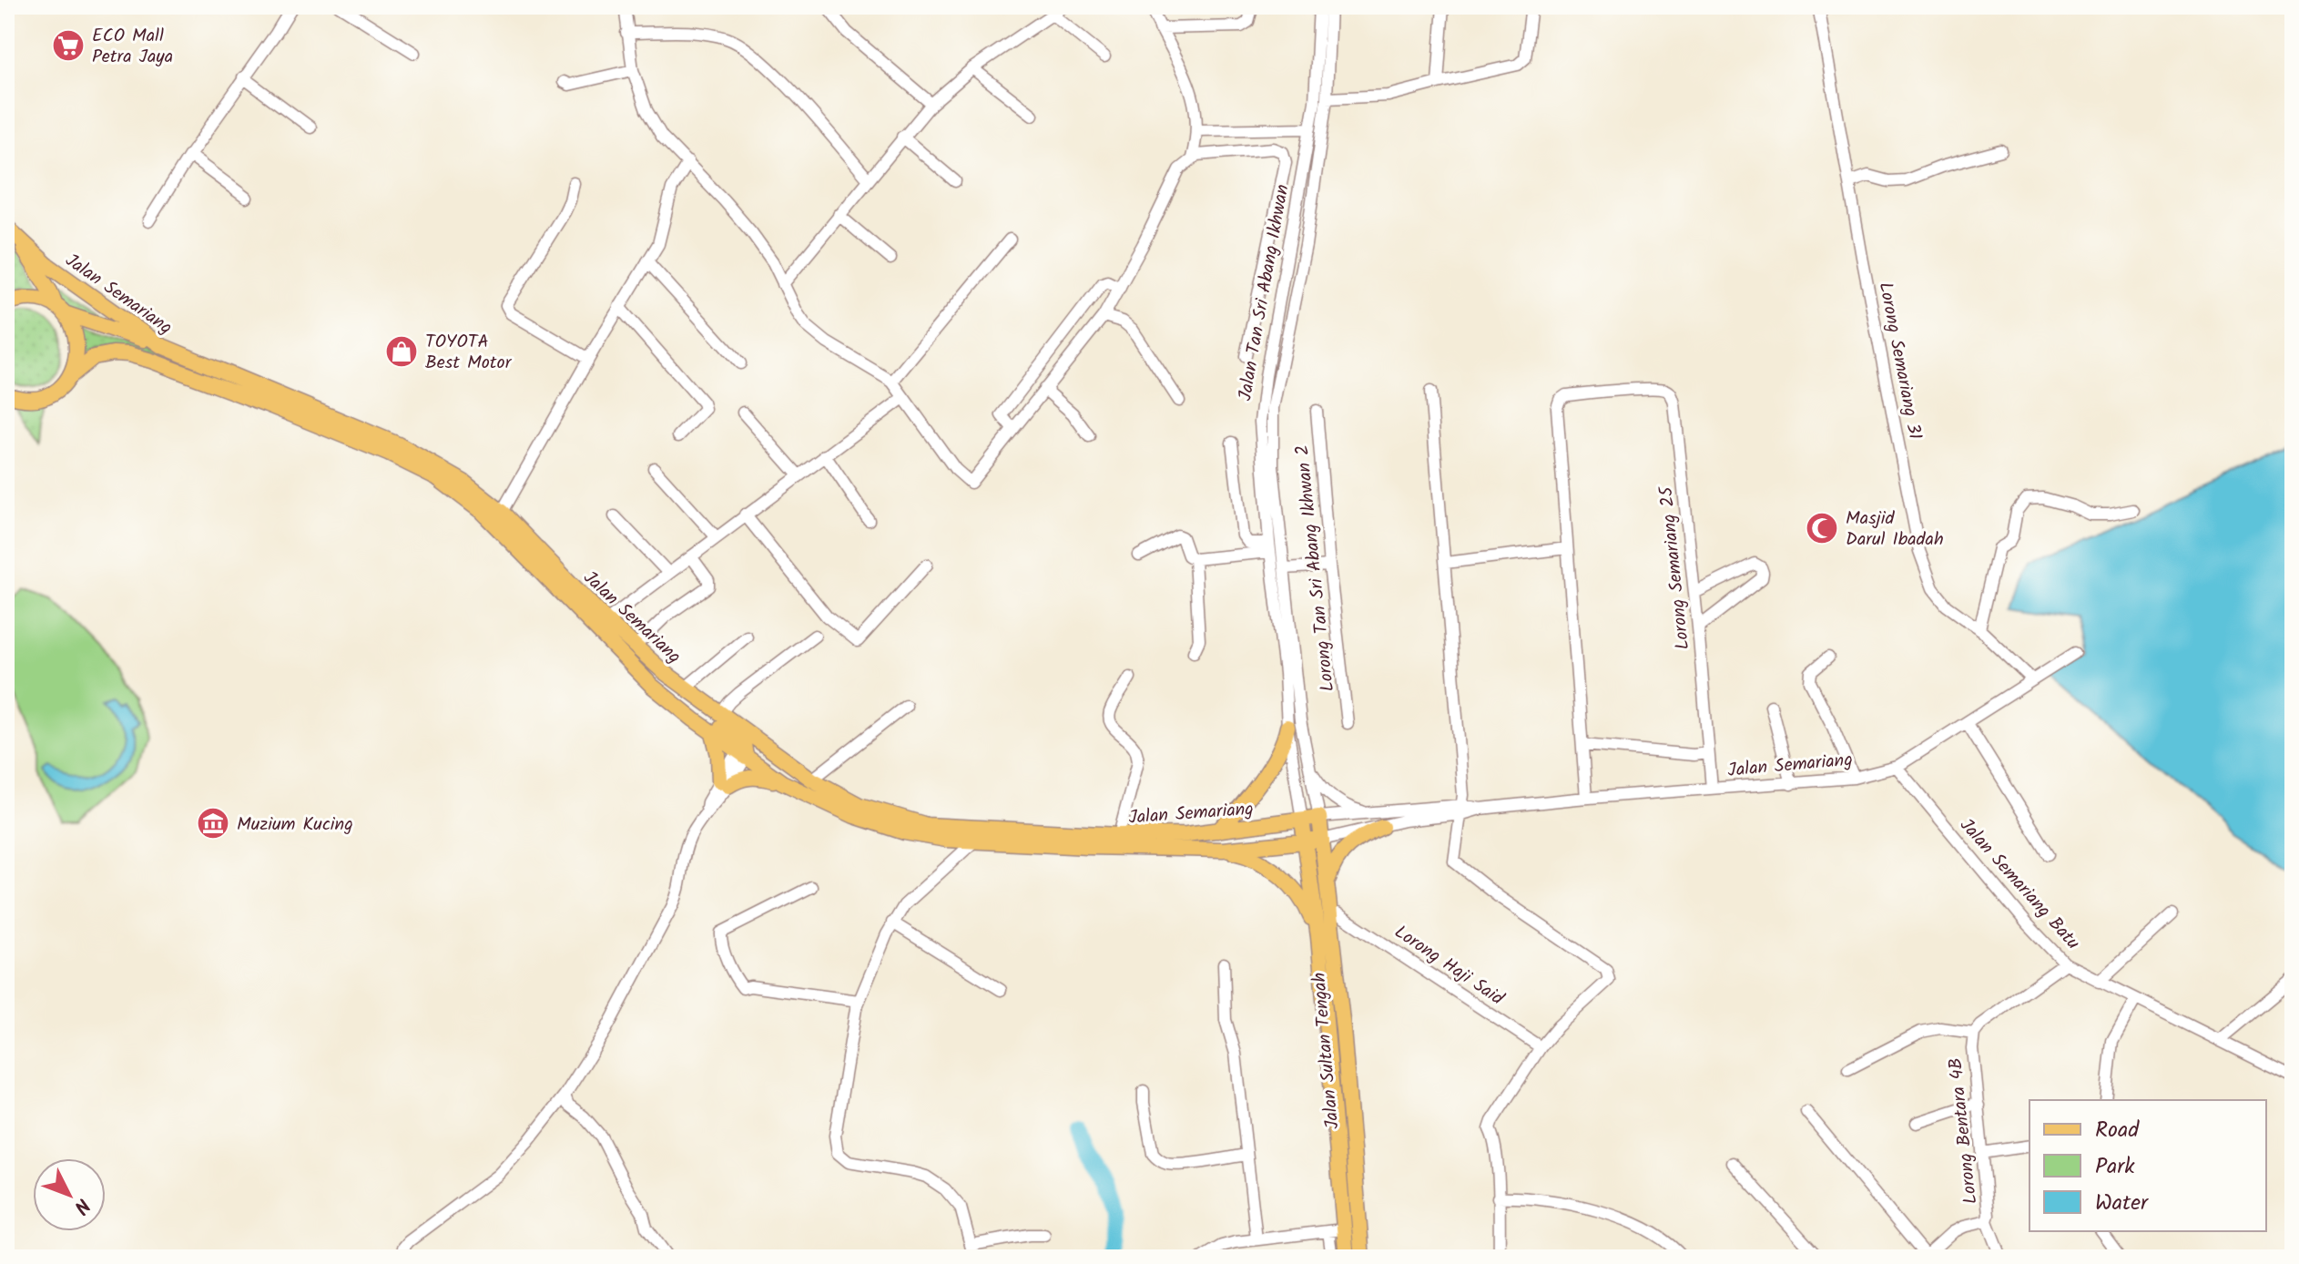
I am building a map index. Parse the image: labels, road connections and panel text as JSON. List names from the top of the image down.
{
  "streets": {
    "main road": ["Jalan Semariang", "Jalan Sultan Tengah"],
    "street": [
      "Jalan Tan Sri Abang Ikhwan",
      "Lorong Semariang 31",
      "Lorong Tan Sri Abang Ikhwan 2",
      "Lorong Semariang 25",
      "Jalan Semariang Batu",
      "Lorong Haji Said",
      "Lorong Bentara 4B"
    ]
  },
  "crossings": [
    ["Jalan Semariang", "Lorong Semariang 31"],
    ["Jalan Semariang", "Lorong Semariang 25"],
    ["Jalan Semariang", "Jalan Semariang Batu"],
    ["Jalan Semariang", "Jalan Sultan Tengah"],
    ["Jalan Semariang Batu", "Lorong Bentara 4B"]
  ],
  "places": {
    "supermarket": ["ECO Mall Petra Jaya"],
    "shop": ["TOYOTA Best Motor"],
    "mosque": ["Masjid Darul Ibadah"],
    "museum": ["Muzium Kucing"]
  },
  "legend": ["Road", "Park", "Water"],
  "north": "bottom right"
}
